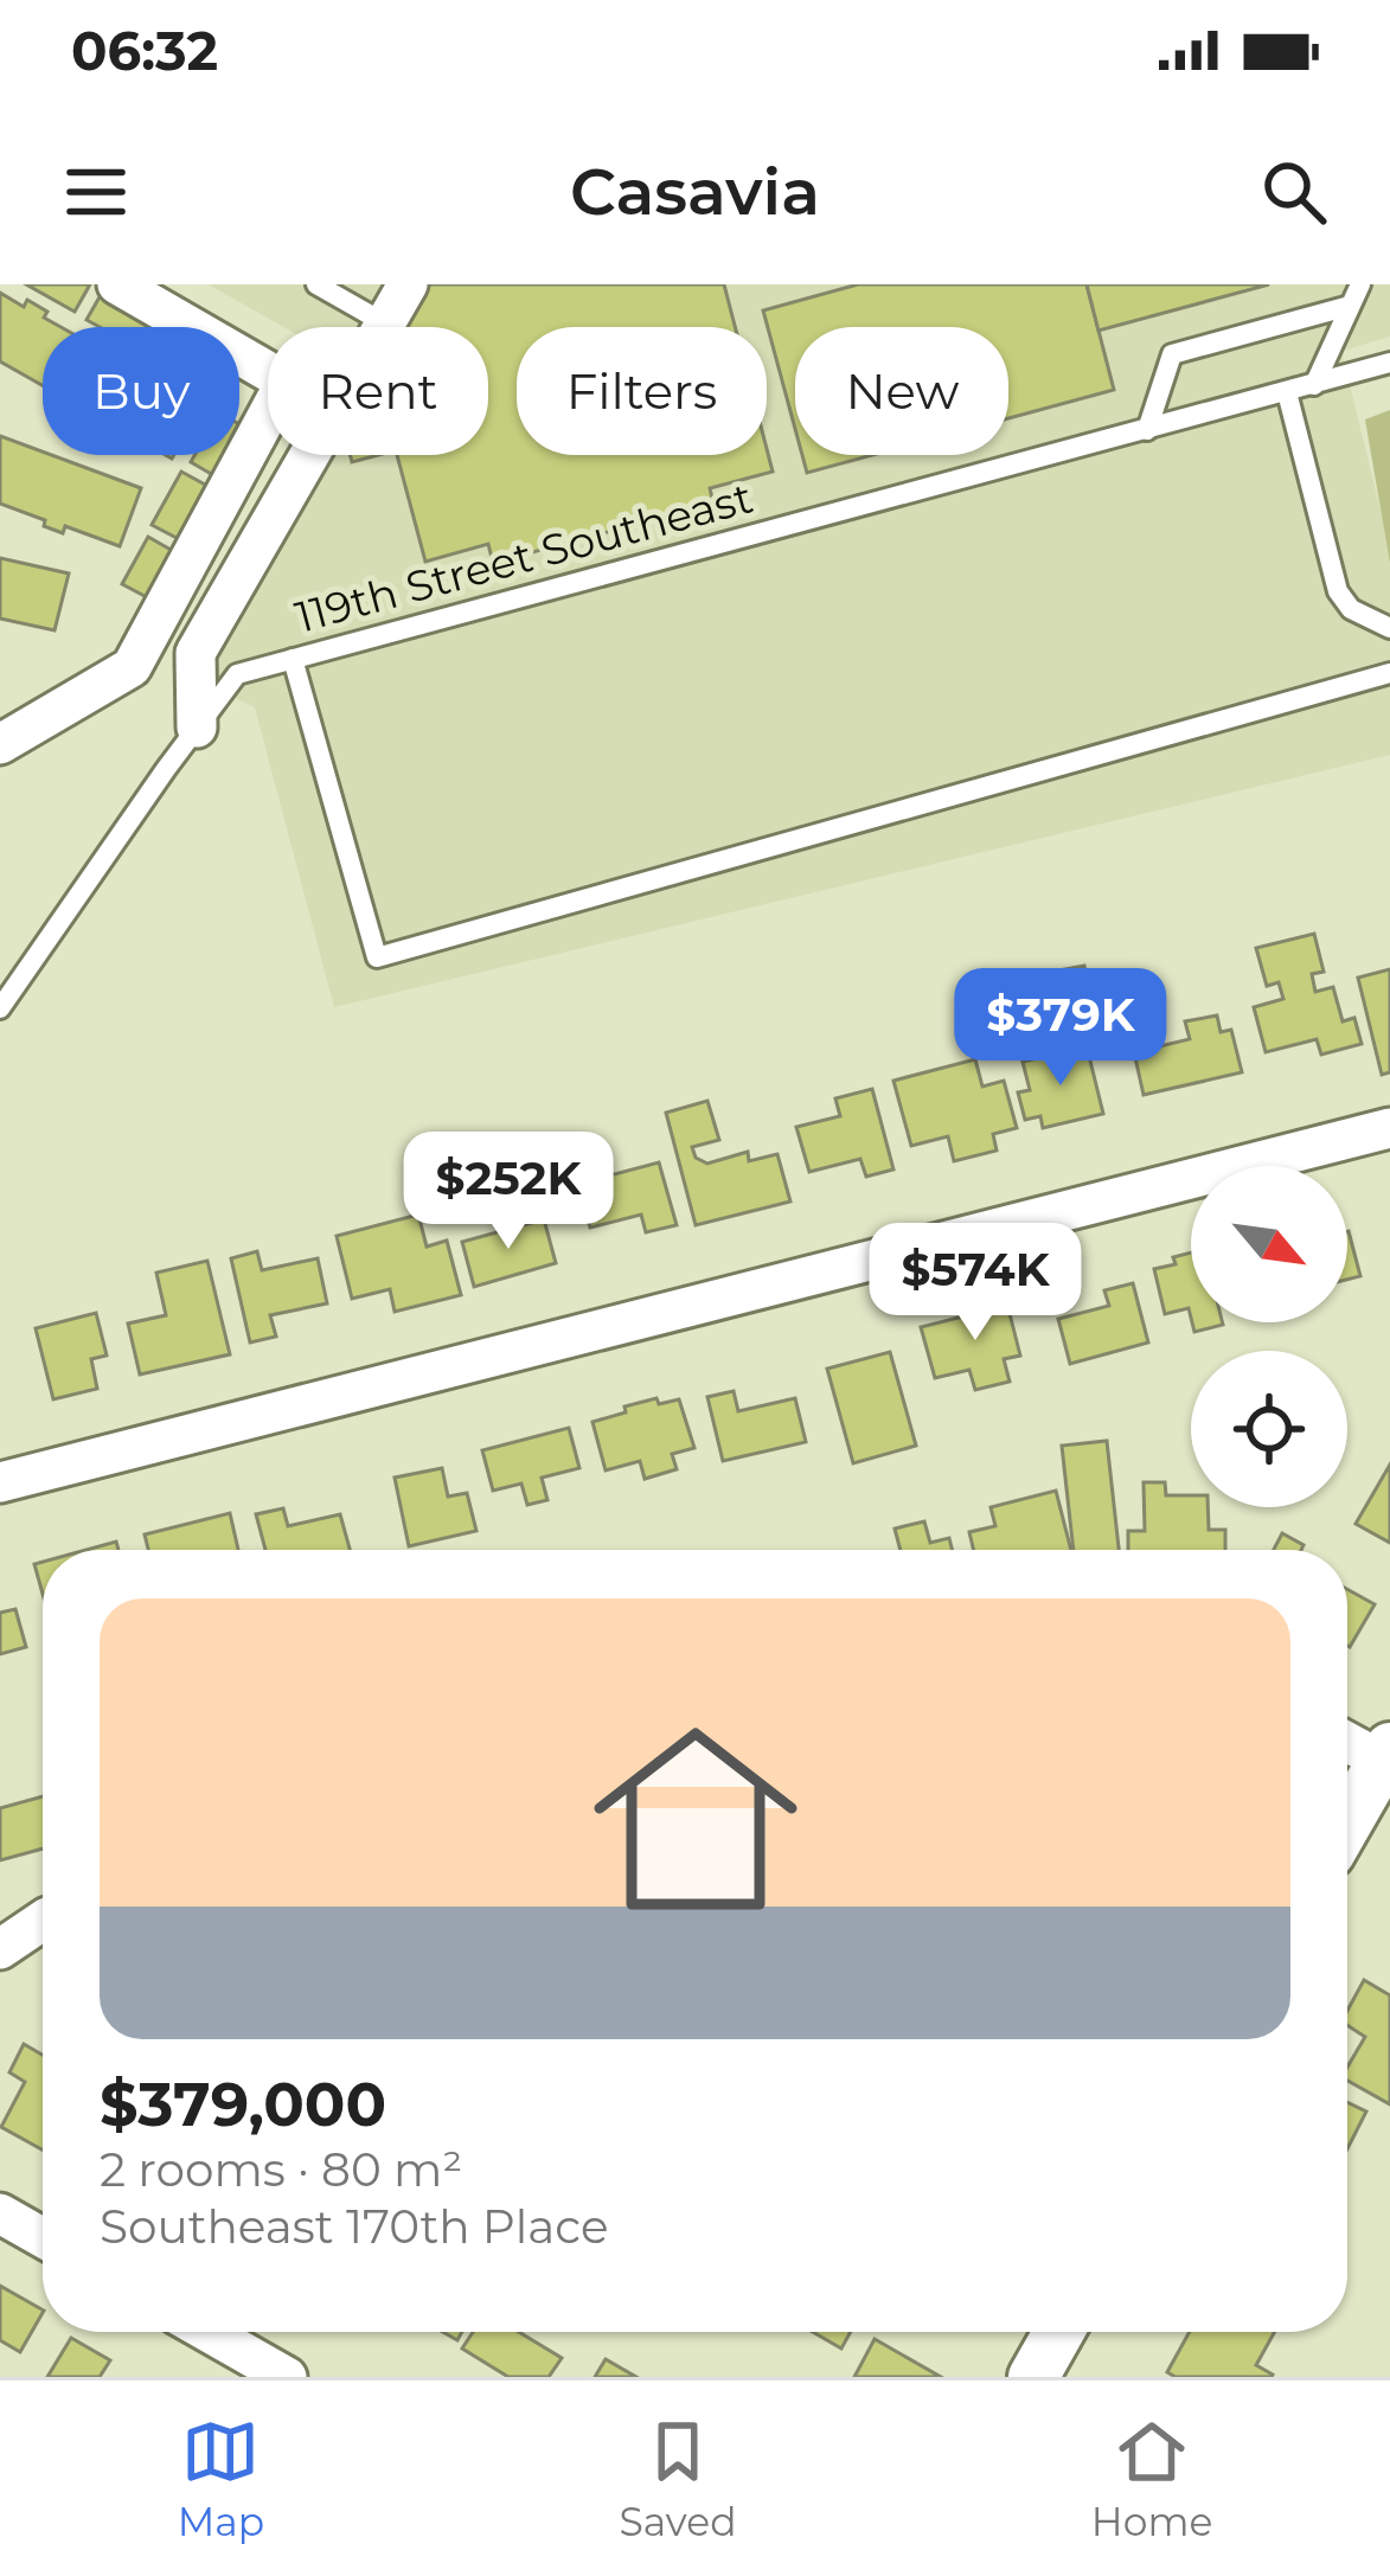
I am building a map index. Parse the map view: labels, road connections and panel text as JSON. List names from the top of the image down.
{
  "streets": {
    "lane": ["119th Street Southeast"]
  },
  "north": "bottom right",
  "page": {
    "status": "06:32",
    "header": "Casavia",
    "chip": [
      "Buy",
      "Rent",
      "Filters",
      "New"
    ],
    "price": ["$379K", "$252K", "$574K"],
    "list": [
      {
        "name": "$379,000",
        "note": "2 rooms · 80 m² · Southeast 170th Place"
      }
    ],
    "tabs": ["Map", "Saved", "Home"]
  }
}
